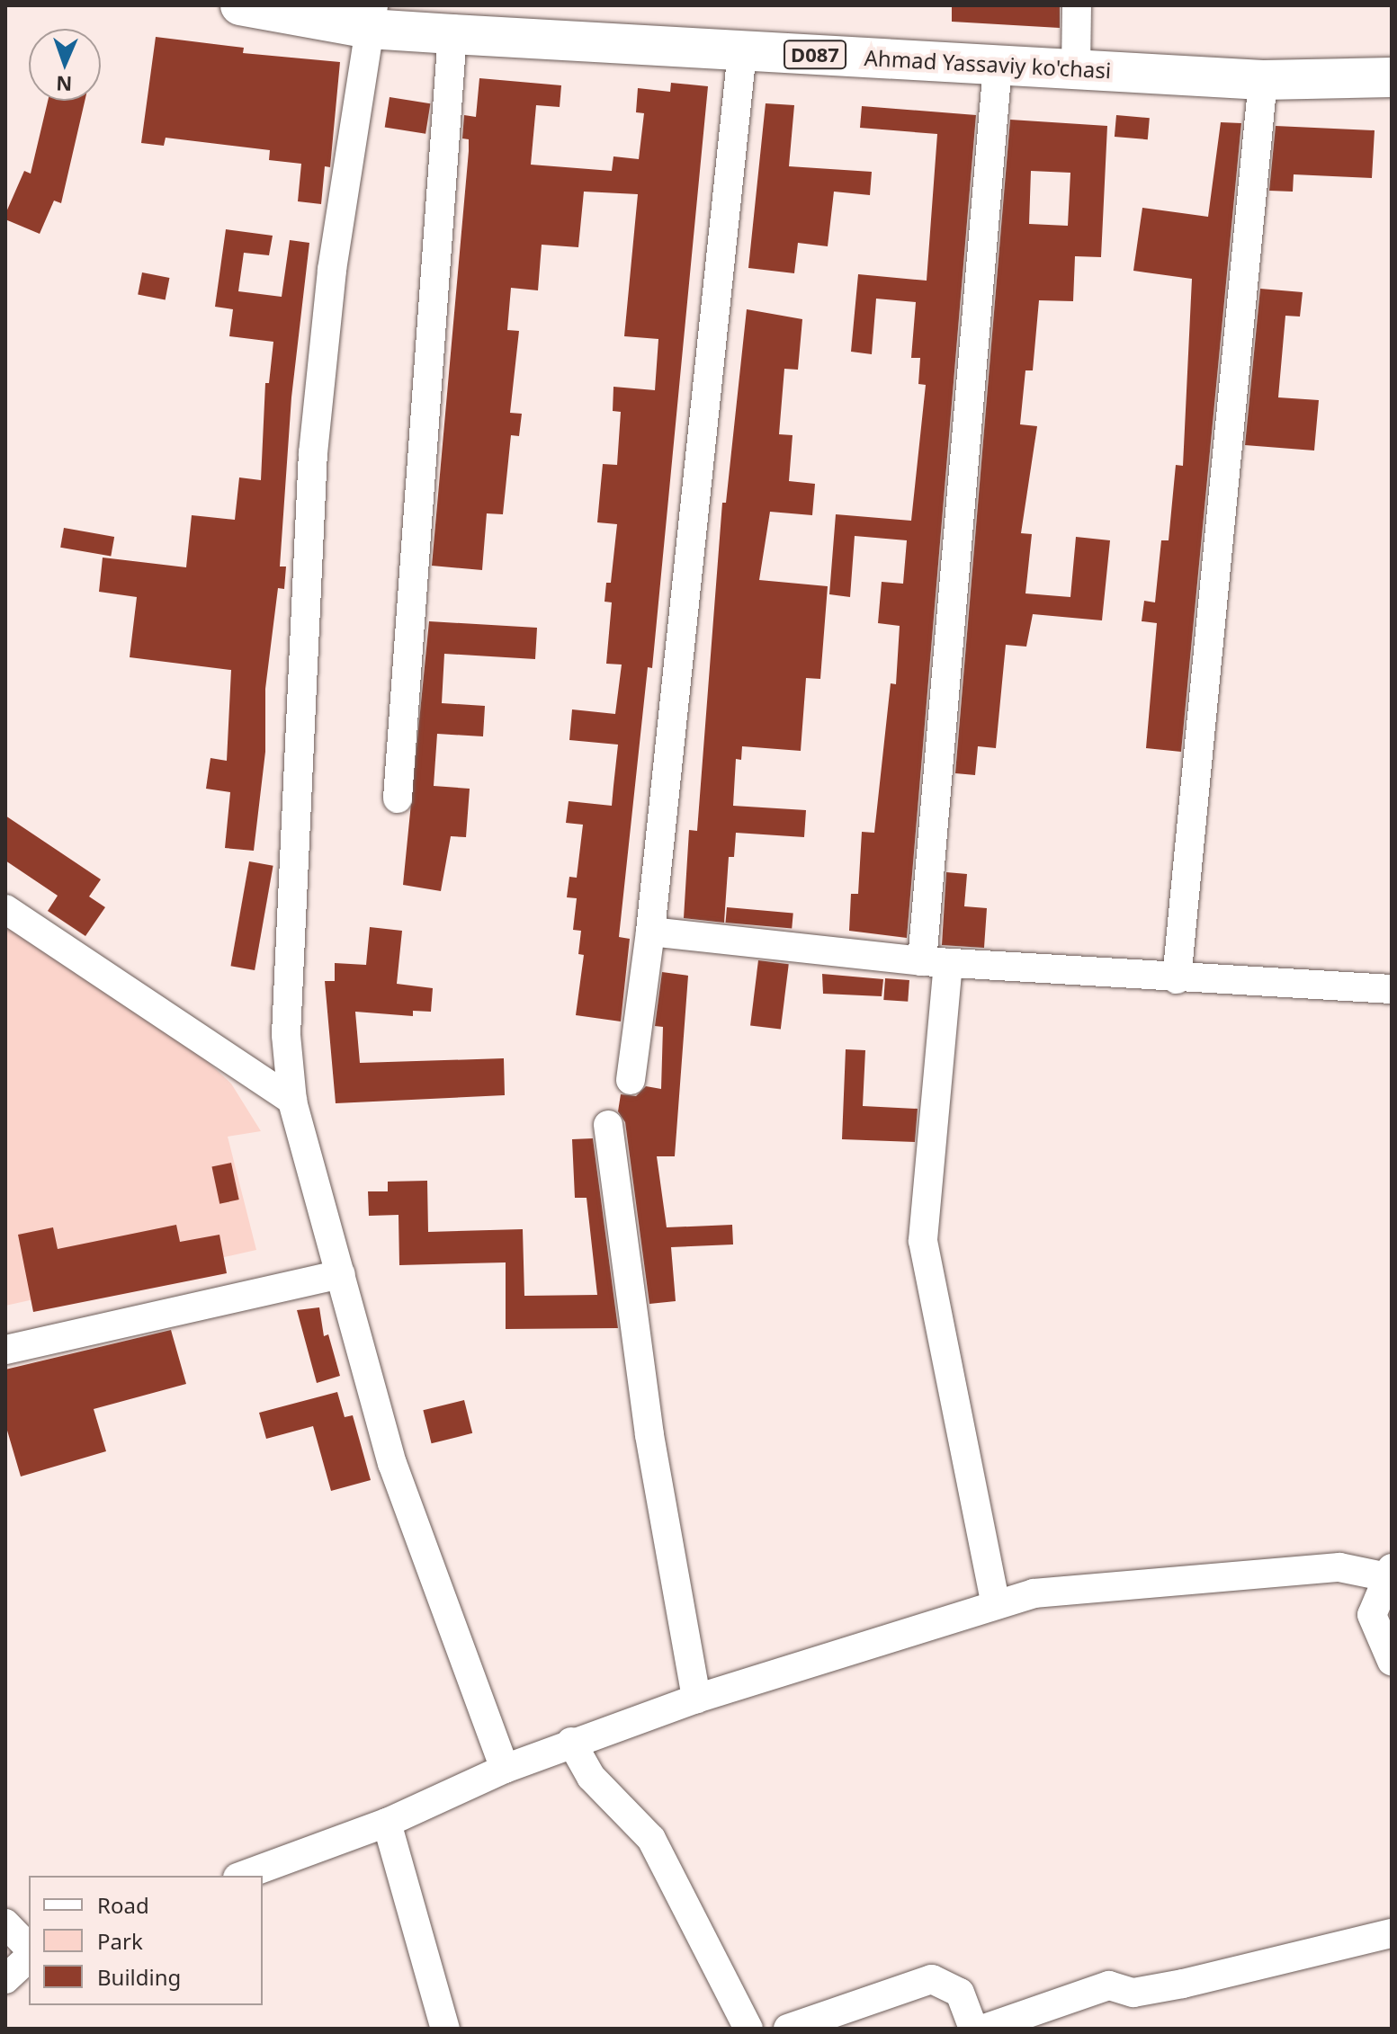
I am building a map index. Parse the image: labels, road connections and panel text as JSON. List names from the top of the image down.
{
  "streets": {
    "main road": ["D087", "Ahmad Yassaviy ko'chasi"]
  },
  "legend": ["Road", "Park", "Building"],
  "north": "bottom"
}
